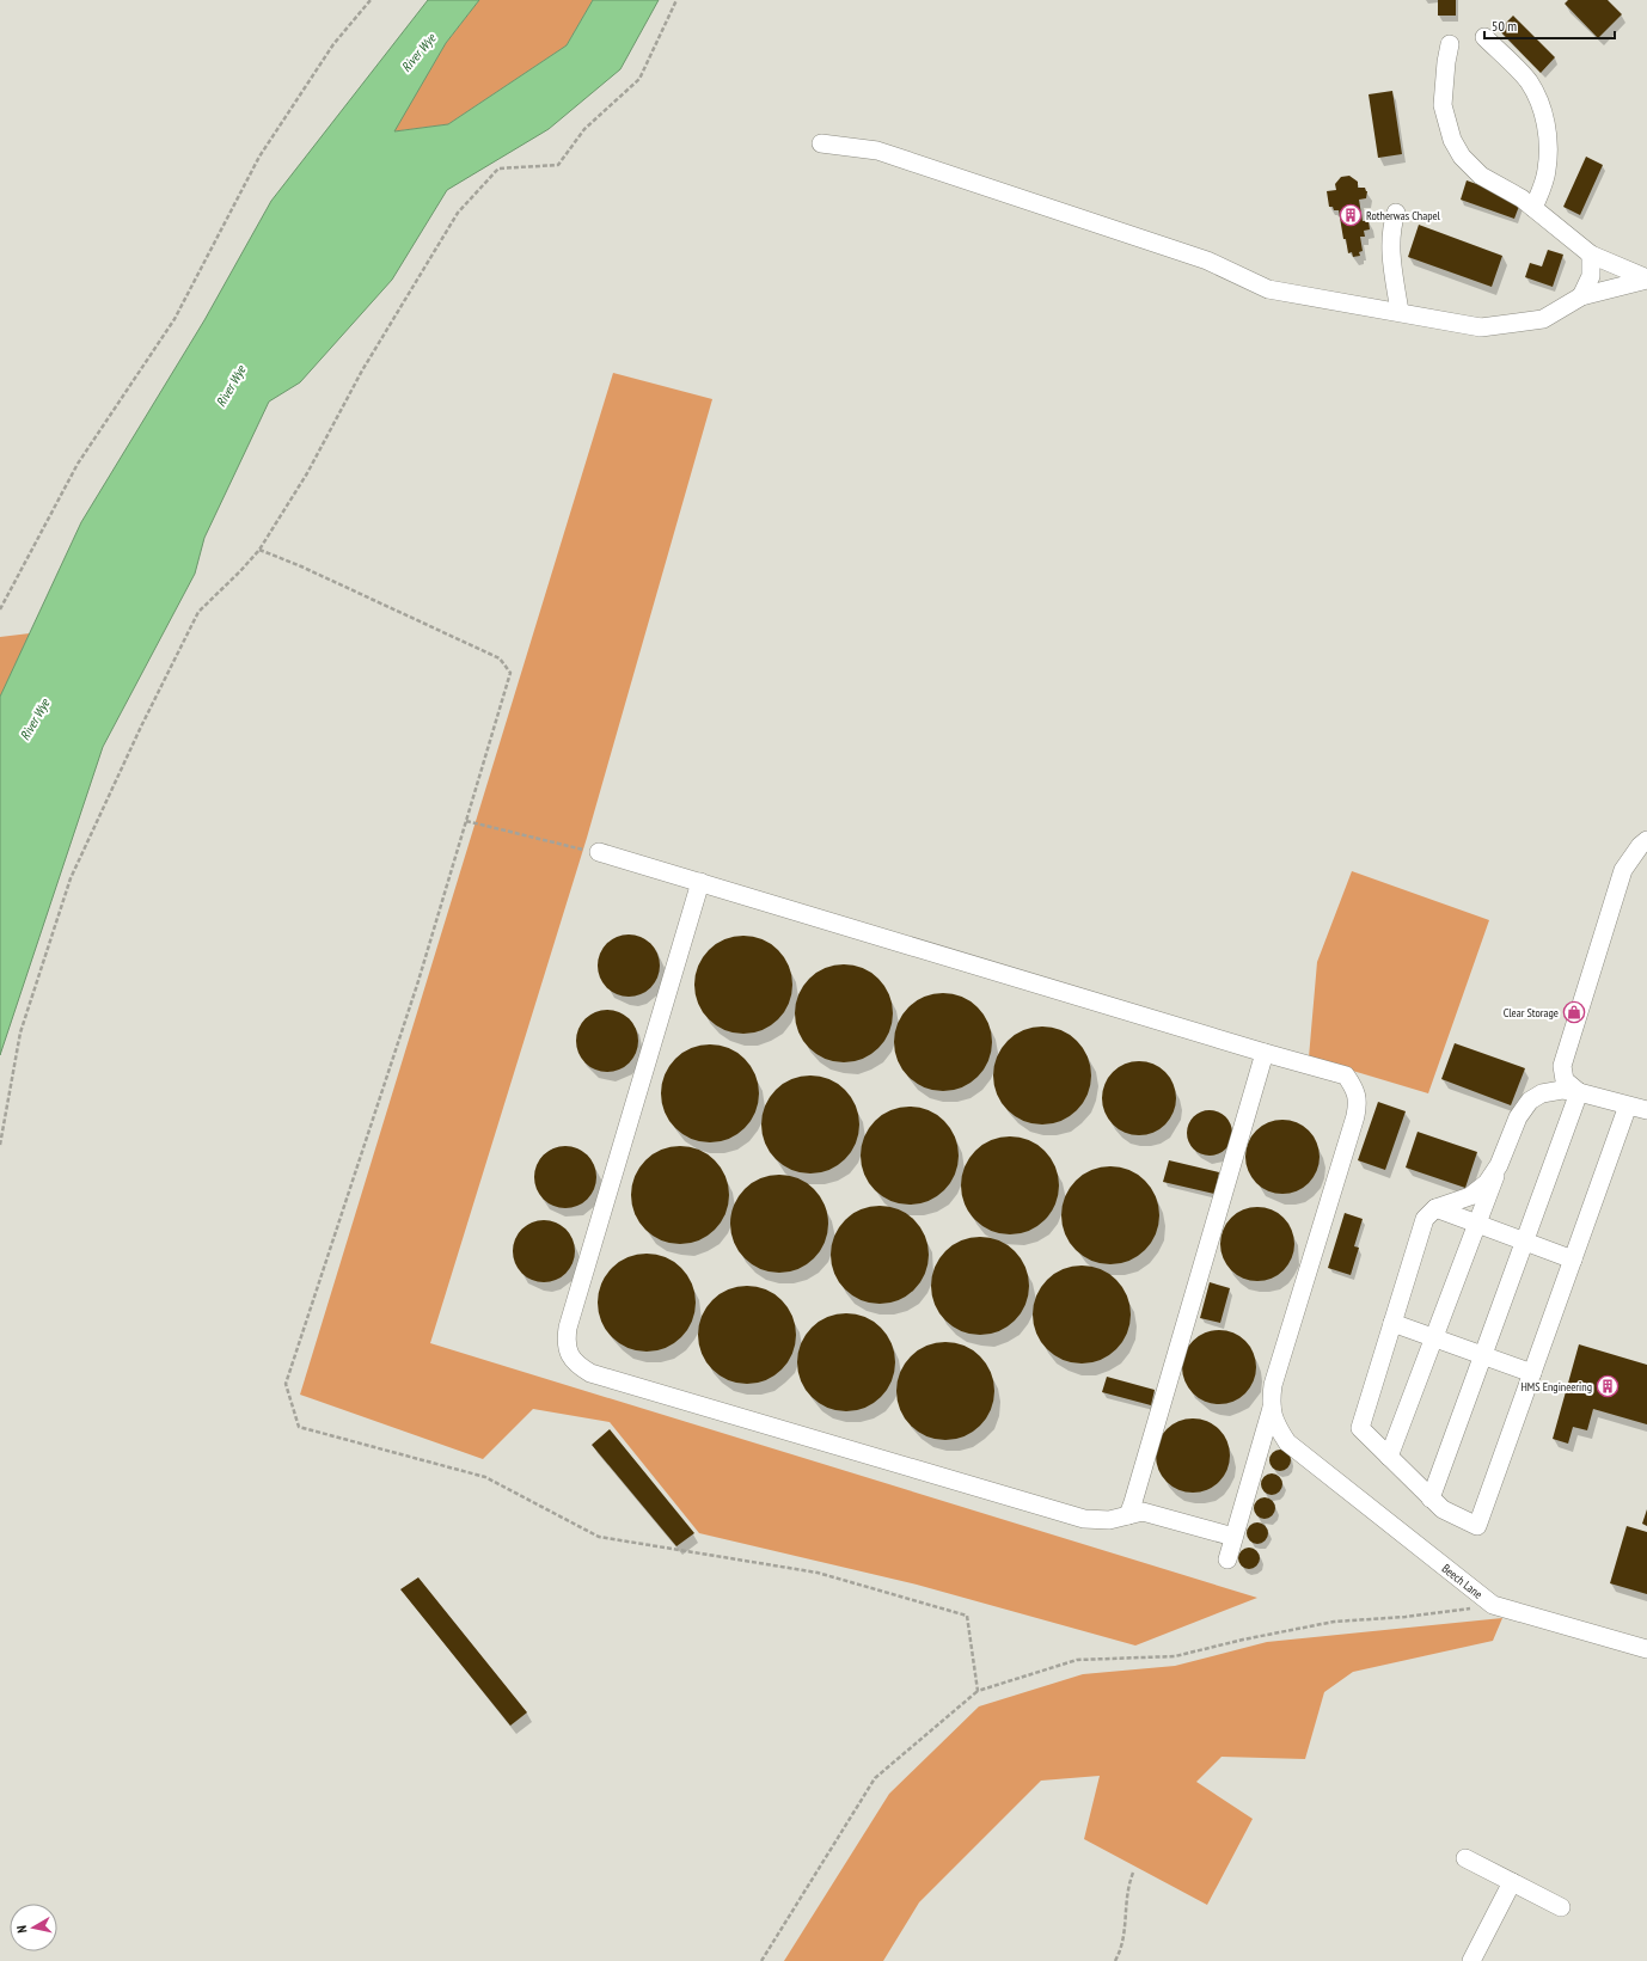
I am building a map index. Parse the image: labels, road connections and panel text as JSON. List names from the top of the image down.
{
  "streets": {
    "street": ["Beech Lane"]
  },
  "water": ["River Wye"],
  "places": {
    "building": ["Rotherwas Chapel", "HMS Engineering"],
    "shop": ["Clear Storage"]
  },
  "scale_bar": "50 m",
  "north": "left"
}
